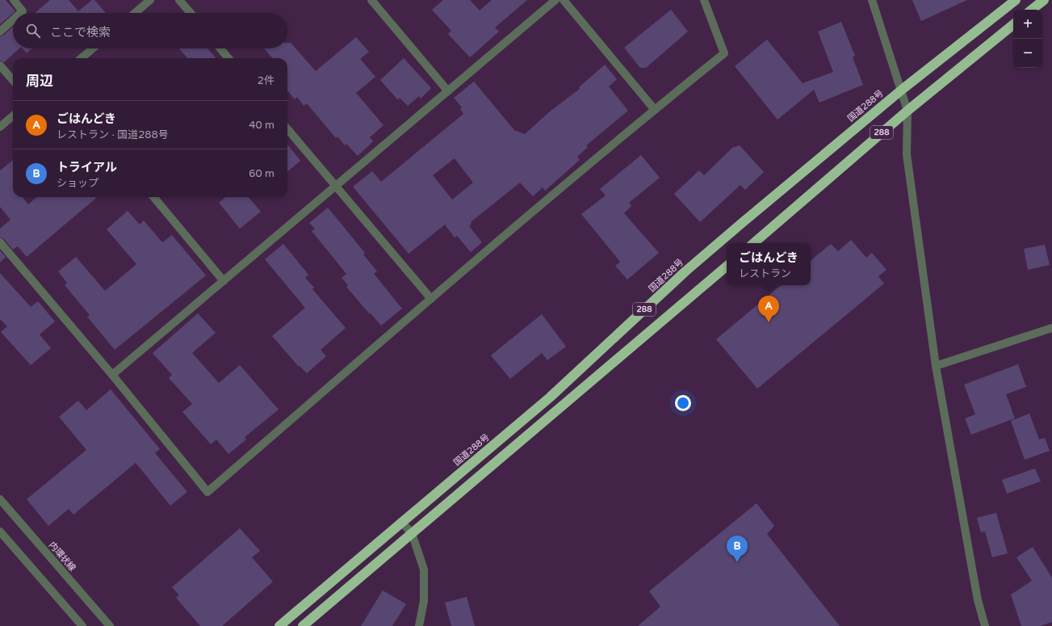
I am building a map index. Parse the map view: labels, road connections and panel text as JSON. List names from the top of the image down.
{
  "streets": {
    "highway": ["国道288号", "288"],
    "street": ["内環状線"]
  },
  "page": {
    "map_buttons": ["+", "−"],
    "search": "ここで検索",
    "heading": ["周辺", "2件"],
    "list": [
      {
        "mark": "A",
        "name": "ごはんどき",
        "note": "レストラン · 国道288号",
        "value": "40 m"
      },
      {
        "mark": "B",
        "name": "トライアル",
        "note": "ショップ",
        "value": "60 m"
      }
    ],
    "popup": ["ごはんどき", "レストラン"],
    "pins": ["A", "B"]
  }
}
